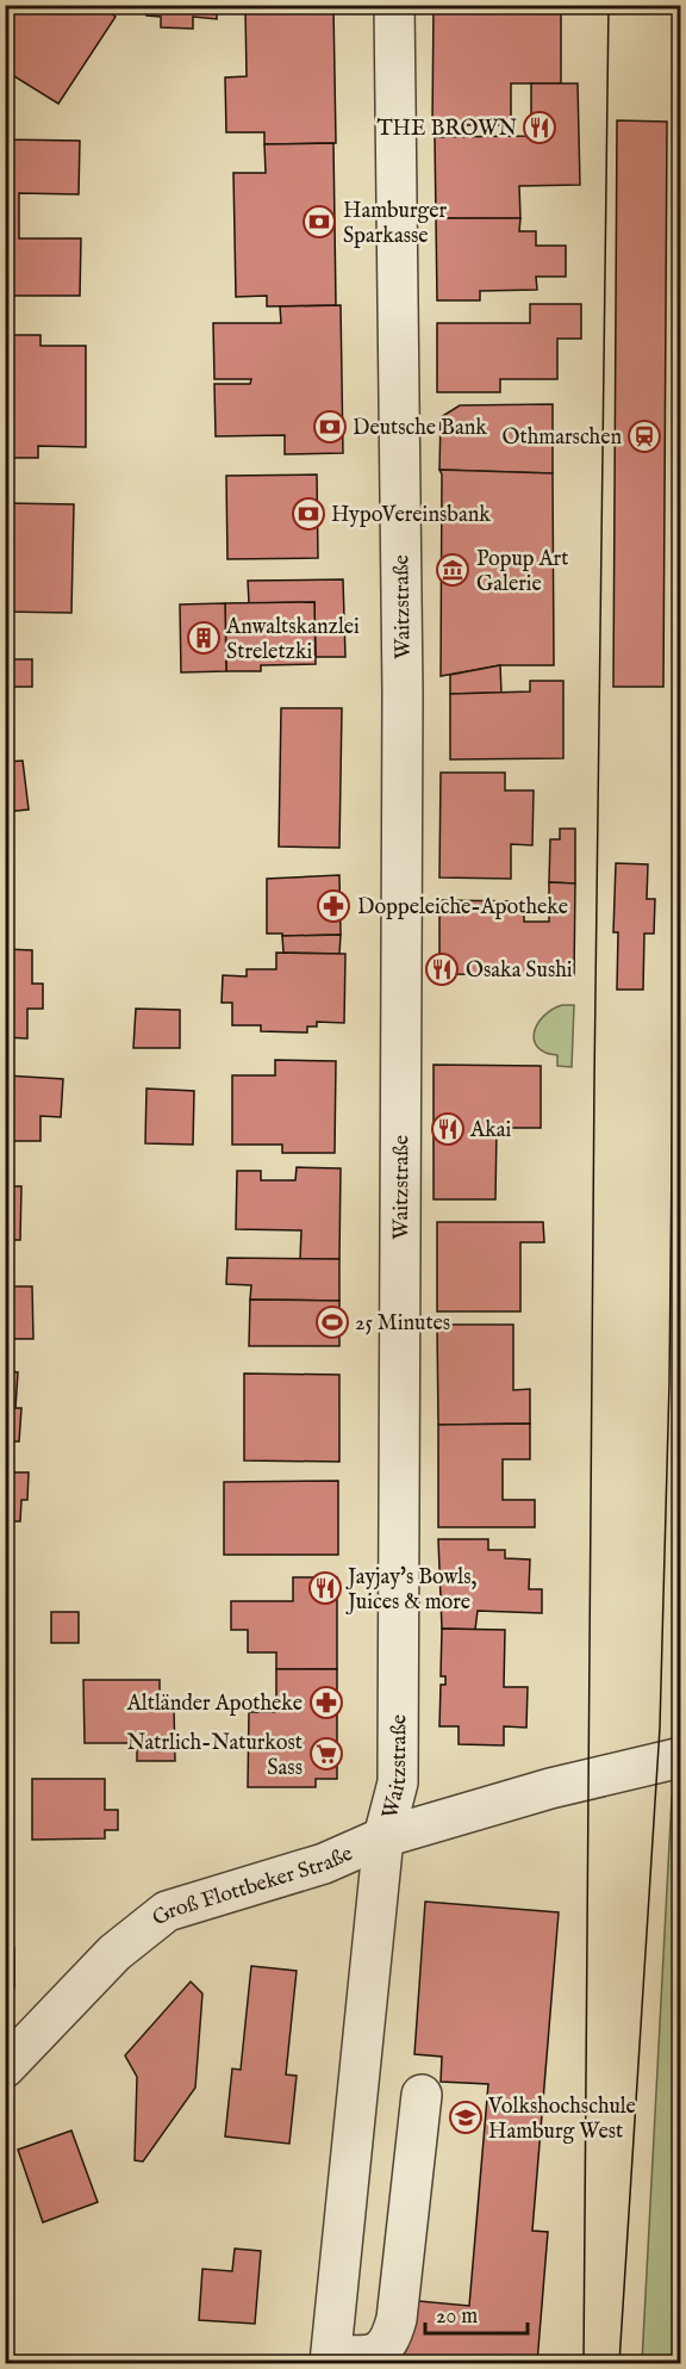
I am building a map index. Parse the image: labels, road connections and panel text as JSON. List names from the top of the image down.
{
  "streets": {
    "street": ["Waitzstraße", "Groß Flottbeker Straße"]
  },
  "crossings": [
    ["Waitzstraße", "Groß Flottbeker Straße"]
  ],
  "places": {
    "restaurant": [
      "THE BROWN",
      "Osaka Sushi",
      "Akai",
      "Jayjay's Bowls, Juices & more"
    ],
    "bank": ["Hamburger Sparkasse", "Deutsche Bank", "HypoVereinsbank"],
    "station": ["Othmarschen"],
    "museum": ["Popup Art Galerie"],
    "building": ["Anwaltskanzlei Streletzki"],
    "pharmacy": ["Doppeleiche-Apotheke", "Altländer Apotheke"],
    "sports": ["25 Minutes"],
    "supermarket": ["Natrlich-Naturkost Sass"],
    "school or university": ["Volkshochschule Hamburg West"]
  },
  "scale_bar": "20 m"
}
